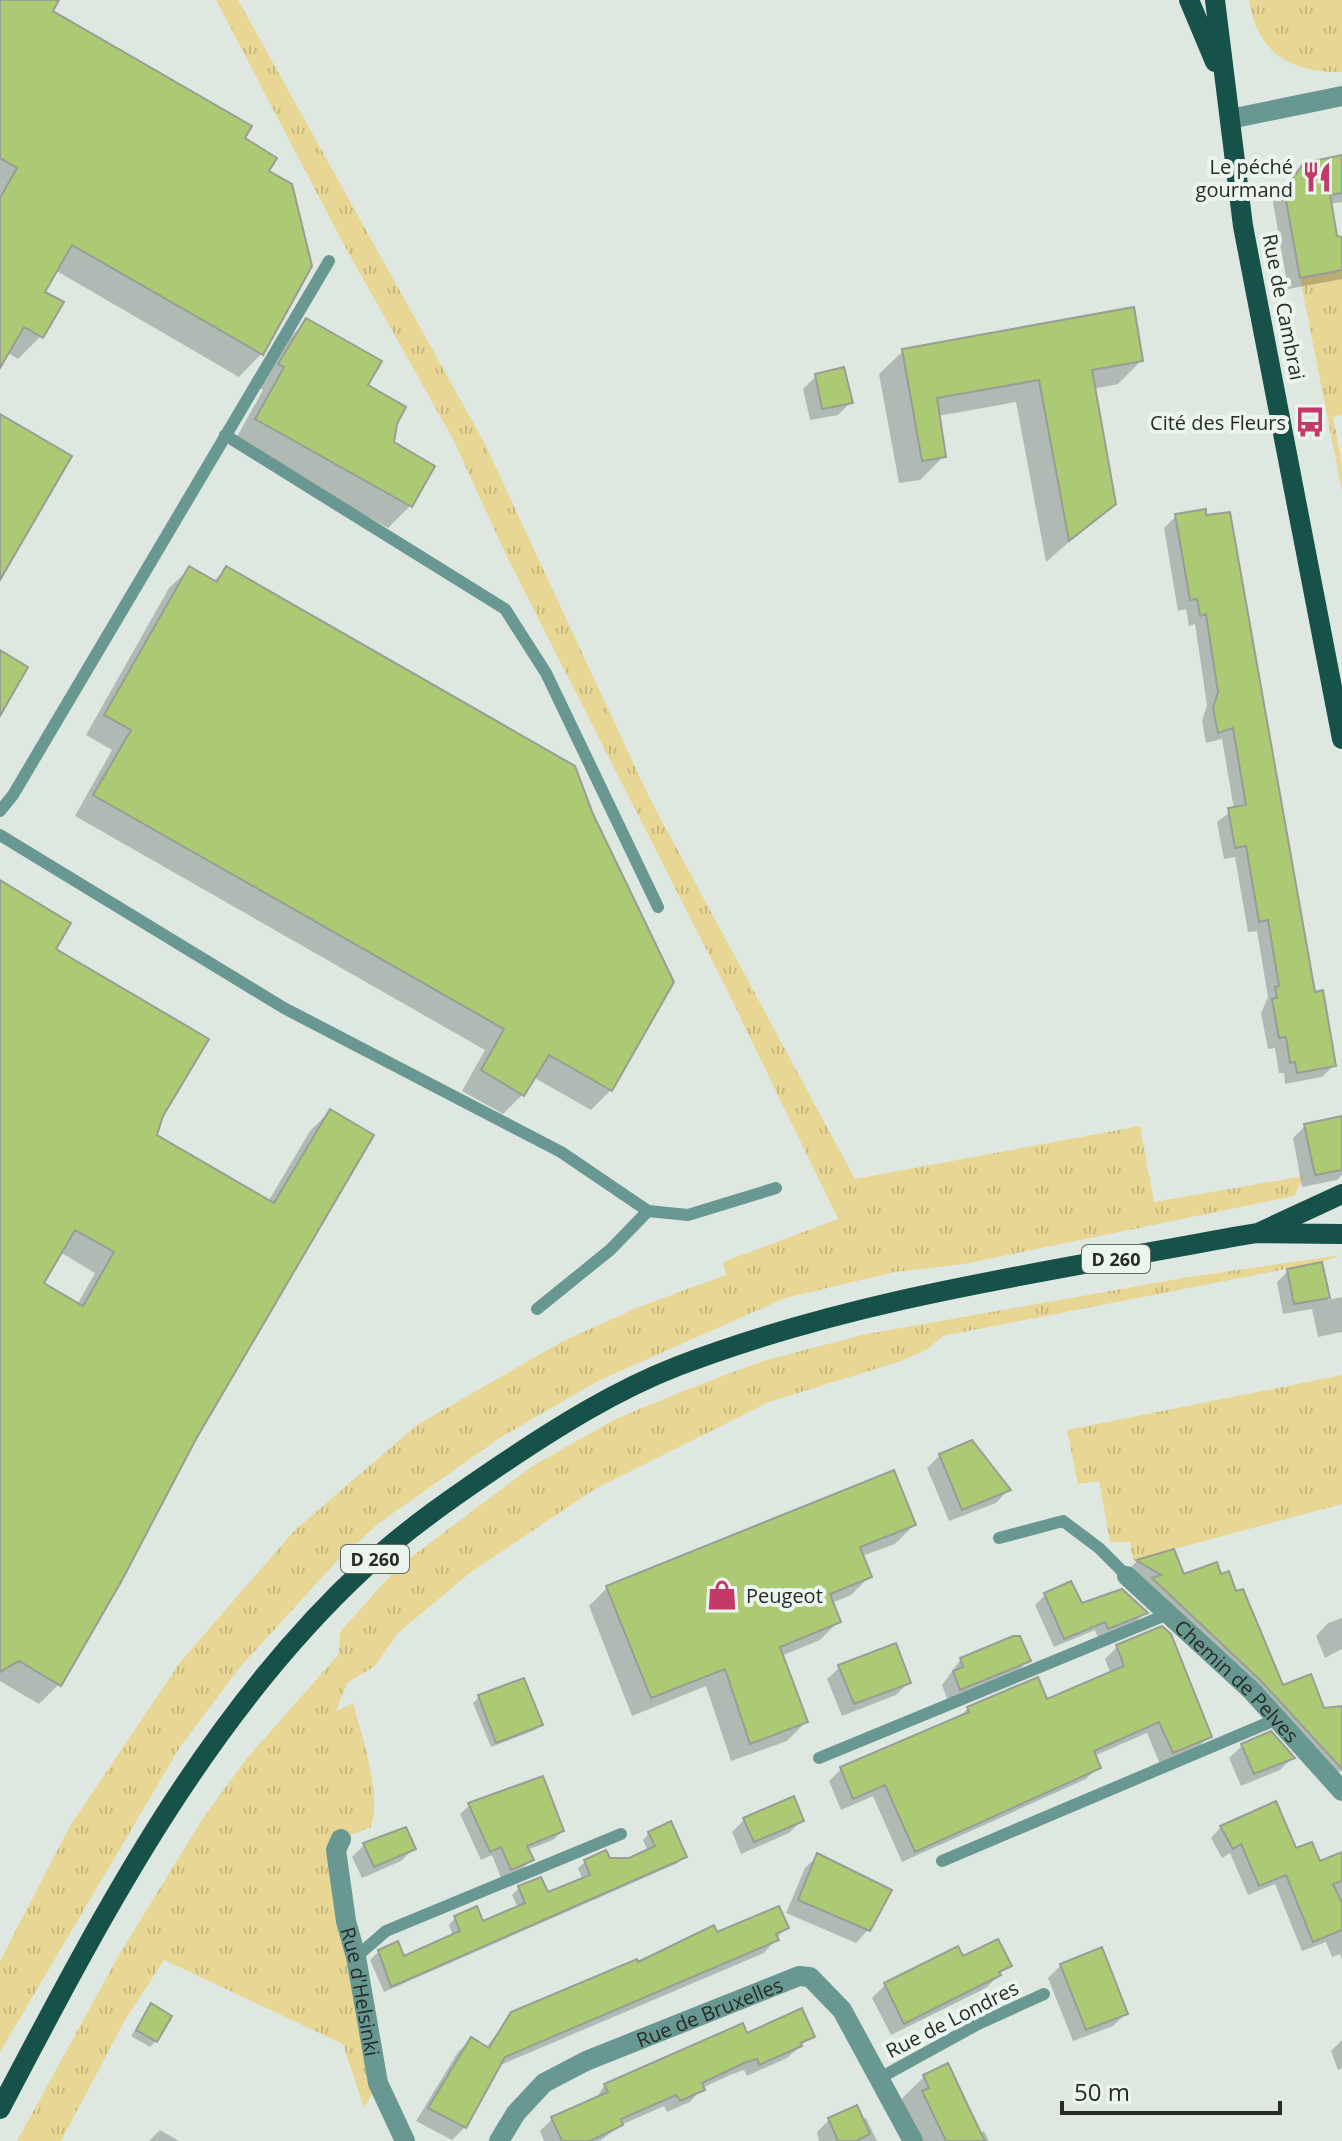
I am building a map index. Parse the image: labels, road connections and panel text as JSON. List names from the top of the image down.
{
  "streets": {
    "main road": ["Rue de Cambrai", "D 260"],
    "street": ["Chemin de Pelves", "Rue d'Helsinki", "Rue de Bruxelles"],
    "lane": ["Rue de Londres"]
  },
  "crossings": [
    ["Rue de Bruxelles", "Rue de Londres"]
  ],
  "places": {
    "restaurant": ["Le péché gourmand"],
    "bus stop": ["Cité des Fleurs"],
    "shop": ["Peugeot"]
  },
  "scale_bar": "50 m"
}
